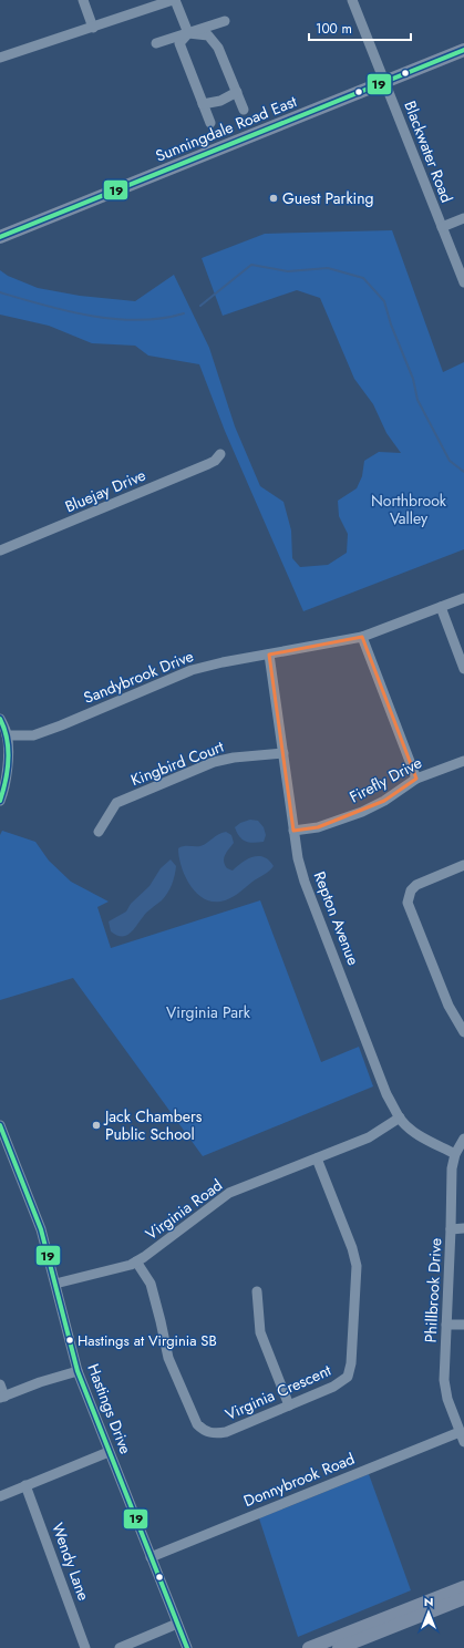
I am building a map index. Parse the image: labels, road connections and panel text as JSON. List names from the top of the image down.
{
  "streets": {
    "main road": ["Sunningdale Road East"],
    "street": [
      "Blackwater Road",
      "Bluejay Drive",
      "Sandybrook Drive",
      "Kingbird Court",
      "Firefly Drive",
      "Repton Avenue",
      "Virginia Road",
      "Phillbrook Drive",
      "Virginia Crescent",
      "Hastings Drive",
      "Donnybrook Road",
      "Wendy Lane"
    ]
  },
  "crossings": [
    ["Sunningdale Road East", "Blackwater Road"],
    ["Sandybrook Drive", "Repton Avenue"],
    ["Kingbird Court", "Repton Avenue"],
    ["Firefly Drive", "Repton Avenue"],
    ["Repton Avenue", "Virginia Road"],
    ["Repton Avenue", "Phillbrook Drive"],
    ["Virginia Road", "Virginia Crescent"],
    ["Virginia Road", "Hastings Drive"],
    ["Phillbrook Drive", "Donnybrook Road"],
    ["Hastings Drive", "Donnybrook Road"]
  ],
  "parks": ["Northbrook Valley", "Virginia Park"],
  "places": ["Guest Parking", "Jack Chambers Public School", "Hastings at Virginia SB"],
  "lines": ["transit line 19"],
  "scale_bar": "100 m",
  "north": "top"
}
